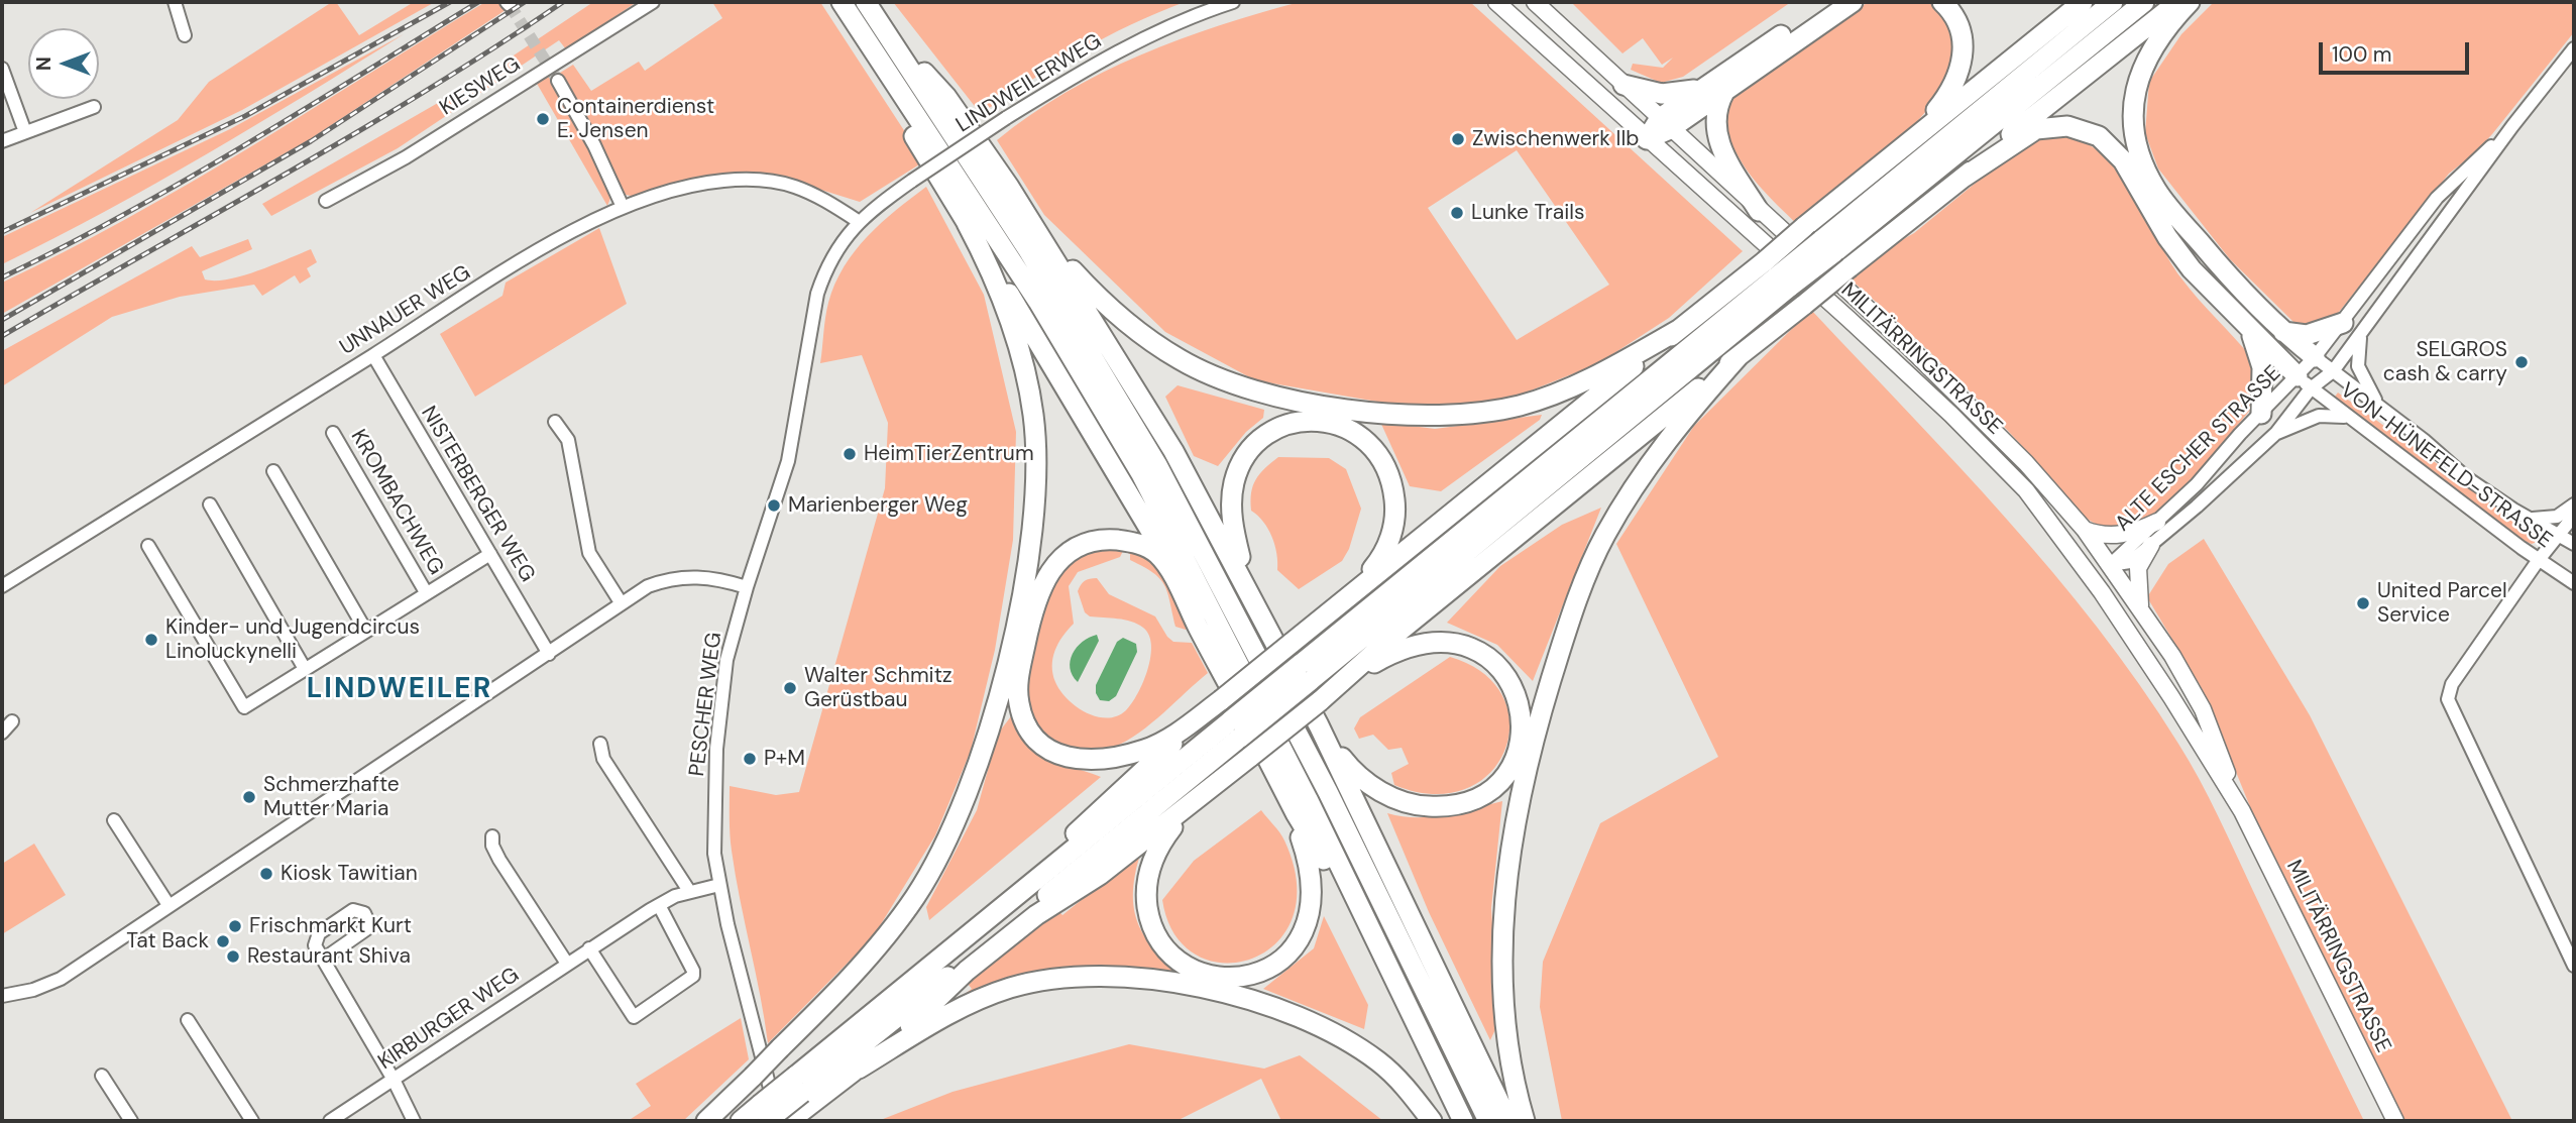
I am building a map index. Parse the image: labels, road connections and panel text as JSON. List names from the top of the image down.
{
  "streets": {
    "main road": ["MILITÄRRINGSTRASSE"],
    "street": [
      "LINDWEILERWEG",
      "KIESWEG",
      "UNNAUER WEG",
      "ALTE ESCHER STRASSE",
      "VON-HÜNEFELD-STRASSE",
      "NISTERBERGER WEG",
      "KROMBACHWEG",
      "PESCHER WEG",
      "KIRBURGER WEG"
    ]
  },
  "crossings": [
    ["LINDWEILERWEG", "UNNAUER WEG"],
    ["LINDWEILERWEG", "PESCHER WEG"],
    ["UNNAUER WEG", "NISTERBERGER WEG"],
    ["UNNAUER WEG", "PESCHER WEG"],
    ["MILITÄRRINGSTRASSE", "ALTE ESCHER STRASSE"],
    ["ALTE ESCHER STRASSE", "VON-HÜNEFELD-STRASSE"],
    ["NISTERBERGER WEG", "KROMBACHWEG"],
    ["PESCHER WEG", "KIRBURGER WEG"]
  ],
  "districts": ["LINDWEILER"],
  "places": [
    "Containerdienst E. Jensen",
    "Zwischenwerk IIb",
    "Lunke Trails",
    "SELGROS cash & carry",
    "HeimTierZentrum",
    "Marienberger Weg",
    "United Parcel Service",
    "Kinder- und Jugendcircus Linoluckynelli",
    "Walter Schmitz Gerüstbau",
    "P+M",
    "Schmerzhafte Mutter Maria",
    "Kiosk Tawitian",
    "Frischmarkt Kurt",
    "Tat Back",
    "Restaurant Shiva"
  ],
  "scale_bar": "100 m",
  "north": "left"
}
